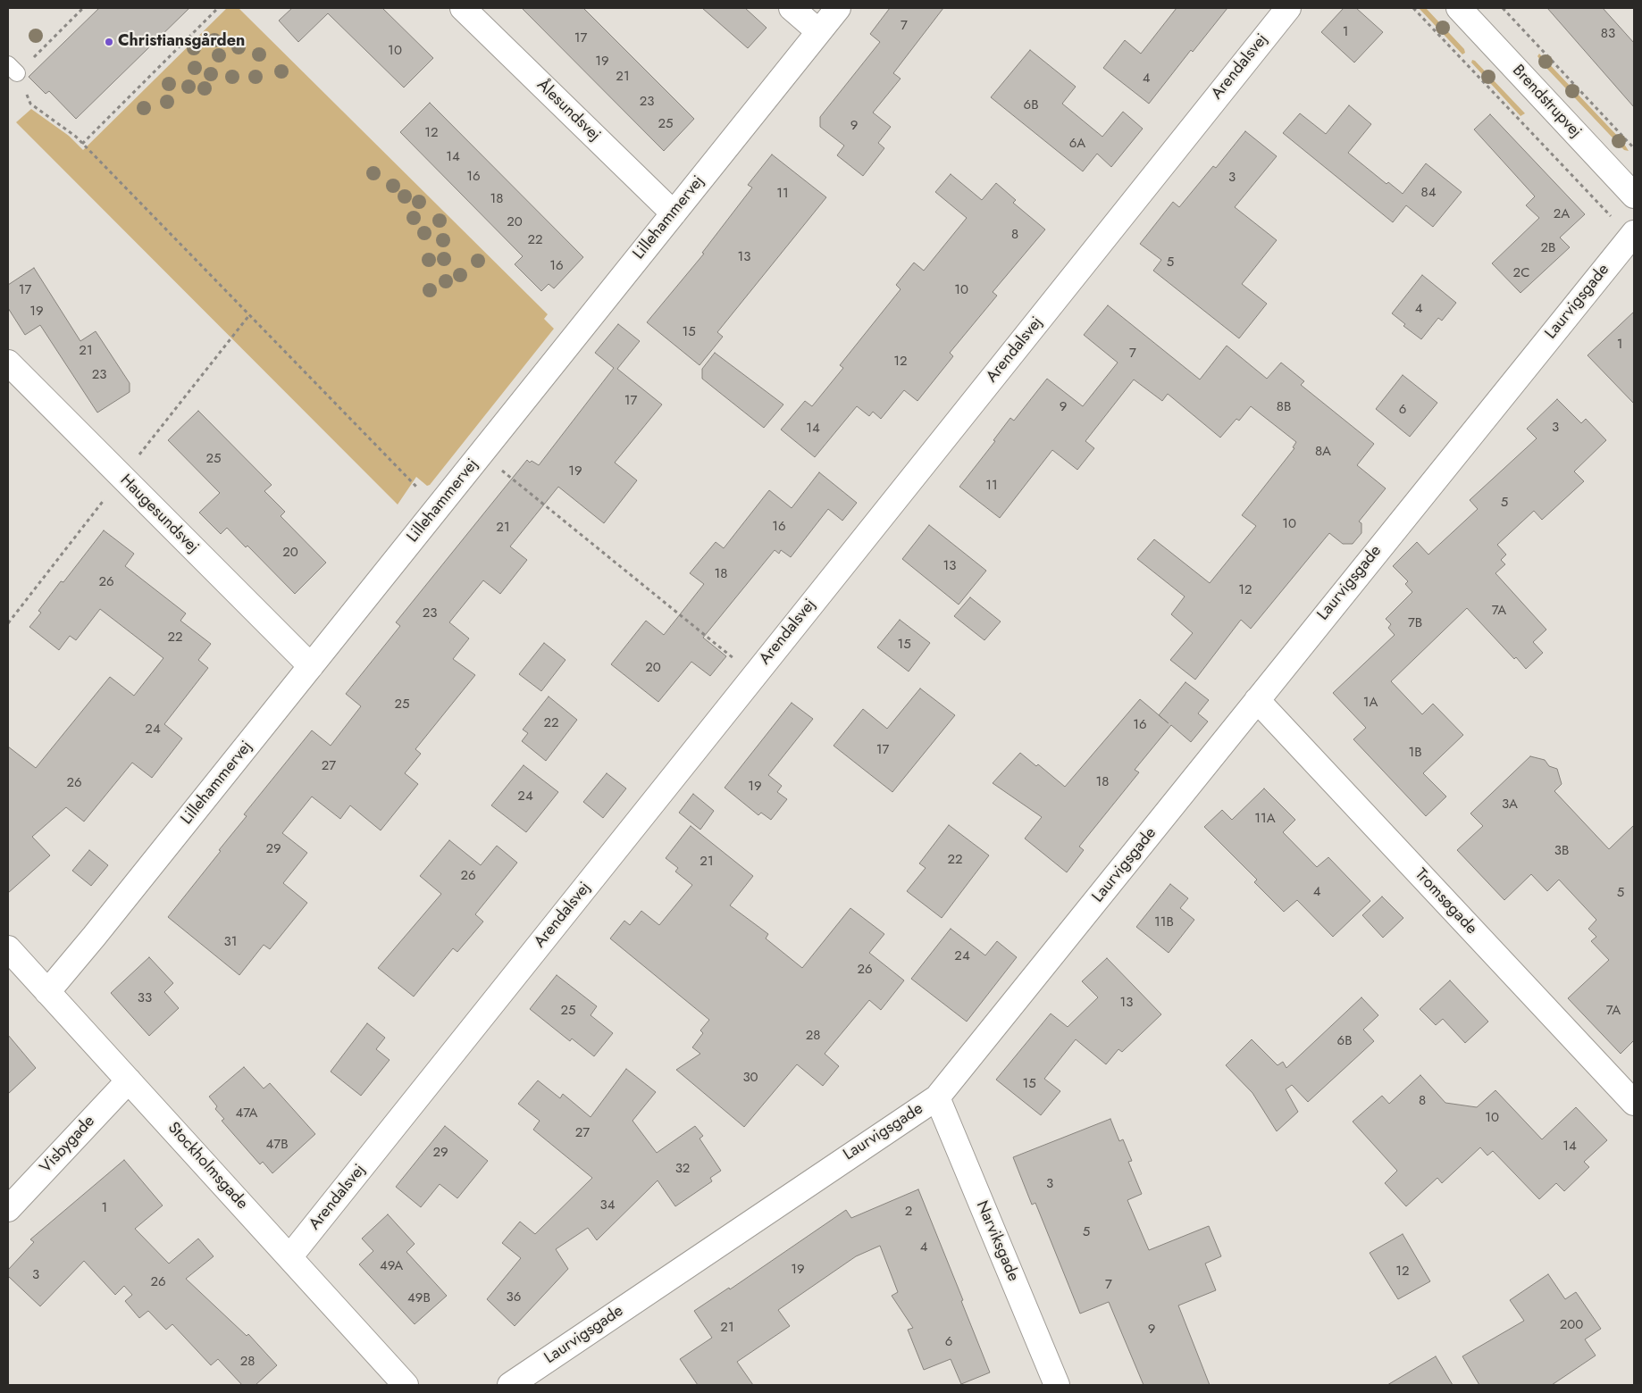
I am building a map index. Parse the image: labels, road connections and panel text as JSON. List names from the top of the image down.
{
  "streets": {
    "street": [
      "Arendalsvej",
      "Brendstrupvej",
      "Ålesundsvej",
      "Lillehammervej",
      "Laurvigsgade",
      "Haugesundsvej",
      "Tromsøgade",
      "Visbygade",
      "Stockholmsgade",
      "Narviksgade"
    ]
  },
  "crossings": [
    ["Arendalsvej", "Stockholmsgade"],
    ["Ålesundsvej", "Lillehammervej"],
    ["Lillehammervej", "Haugesundsvej"],
    ["Lillehammervej", "Stockholmsgade"],
    ["Laurvigsgade", "Tromsøgade"],
    ["Laurvigsgade", "Narviksgade"],
    ["Visbygade", "Stockholmsgade"]
  ],
  "places": ["Christiansgården"],
  "house_numbers": [
    "7",
    "1",
    "83",
    "17",
    "10",
    "19",
    "21",
    "4",
    "23",
    "6B",
    "25",
    "9",
    "12",
    "6A",
    "14",
    "16",
    "3",
    "84",
    "11",
    "18",
    "2A",
    "20",
    "8",
    "22",
    "2B",
    "13",
    "5",
    "16",
    "2C",
    "17",
    "10",
    "4",
    "19",
    "15",
    "1",
    "21",
    "7",
    "12",
    "23",
    "17",
    "9",
    "8B",
    "6",
    "3",
    "14",
    "8A",
    "25",
    "19",
    "11",
    "5",
    "10",
    "16",
    "21",
    "20",
    "13",
    "18",
    "26",
    "12",
    "7A",
    "23",
    "7B",
    "22",
    "15",
    "20",
    "1A",
    "25",
    "22",
    "16",
    "24",
    "17",
    "1B",
    "27",
    "18",
    "26",
    "19",
    "24",
    "3A",
    "11A",
    "29",
    "3B",
    "22",
    "21",
    "26",
    "4",
    "5",
    "11B",
    "31",
    "24",
    "26",
    "33",
    "13",
    "25",
    "7A",
    "28",
    "6B",
    "30",
    "15",
    "8",
    "47A",
    "10",
    "27",
    "47B",
    "14",
    "29",
    "32",
    "3",
    "34",
    "1",
    "2",
    "5",
    "4",
    "49A",
    "19",
    "12",
    "3",
    "26",
    "7",
    "36",
    "49B",
    "200",
    "21",
    "9",
    "6",
    "28"
  ]
}
